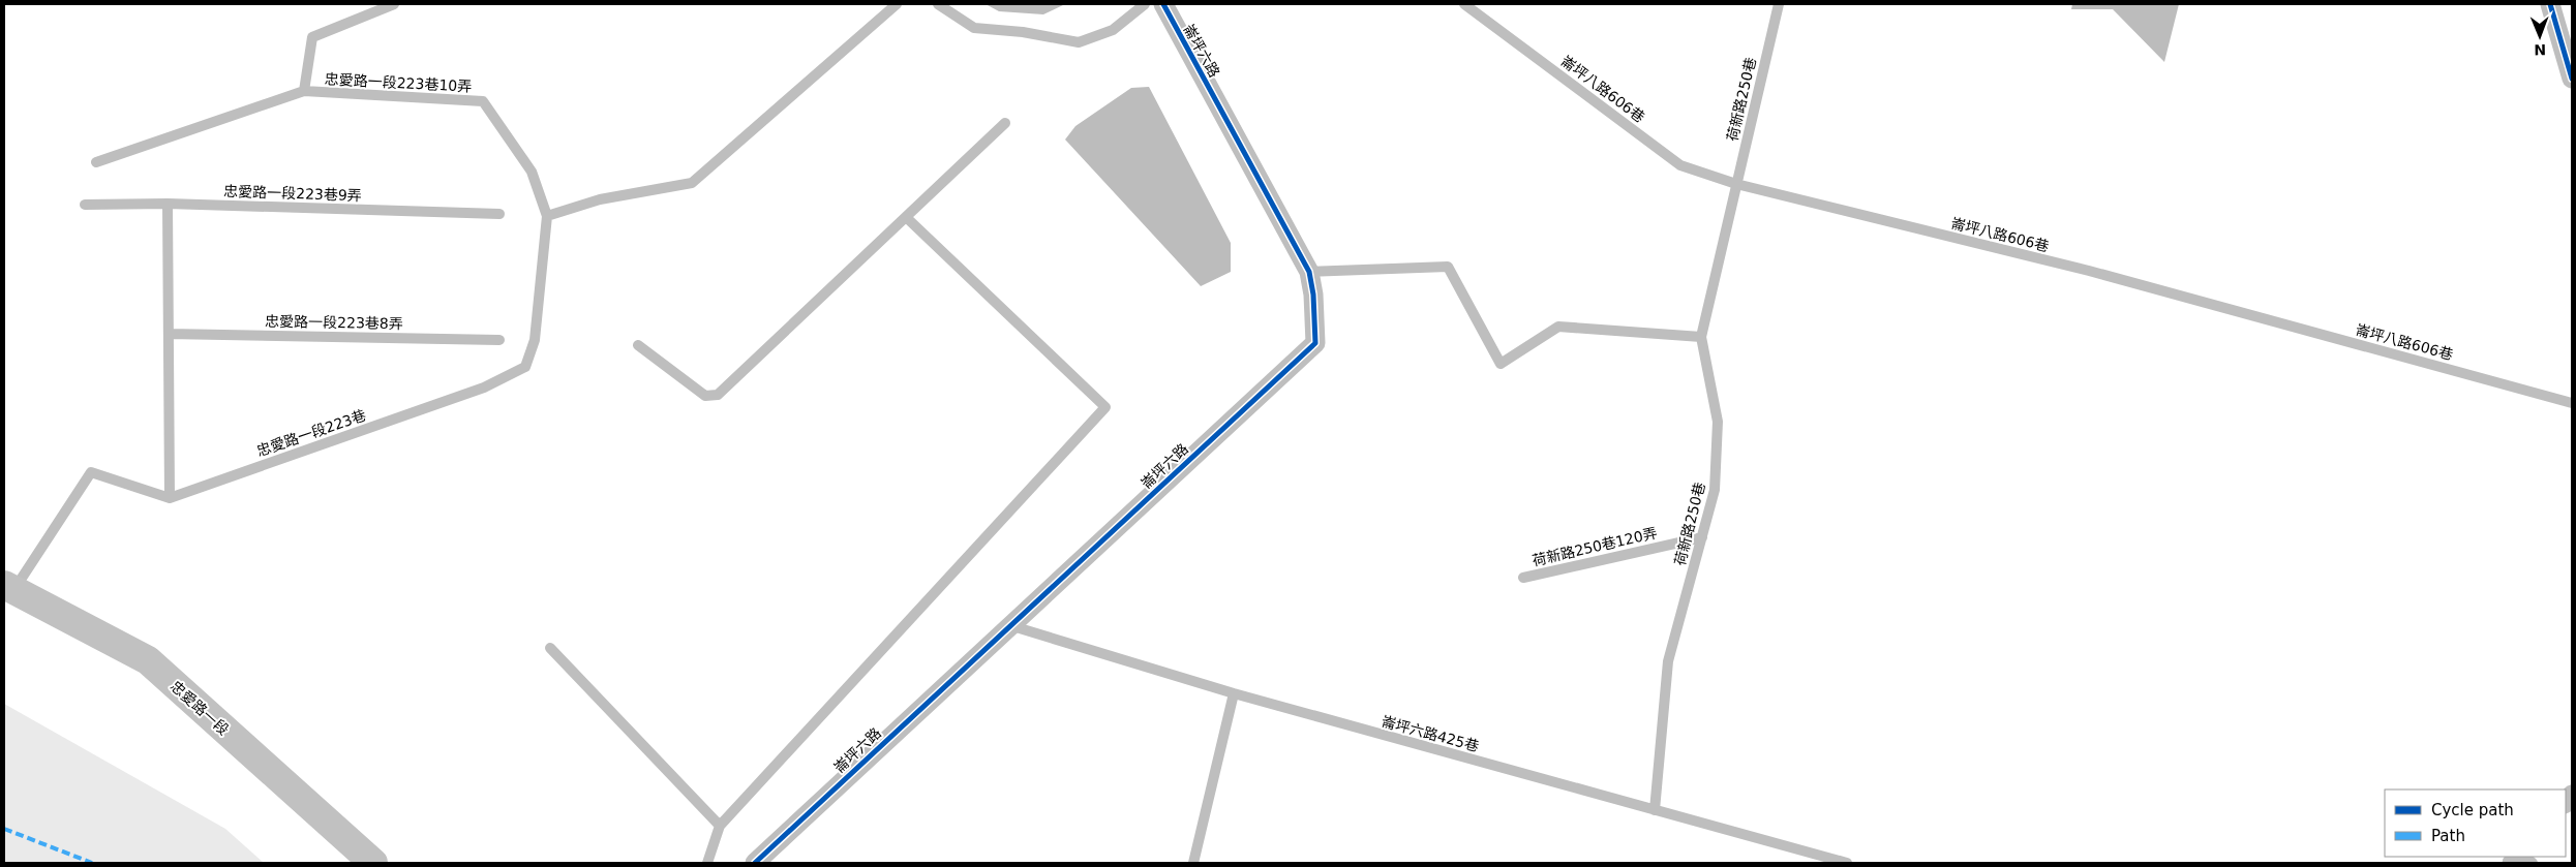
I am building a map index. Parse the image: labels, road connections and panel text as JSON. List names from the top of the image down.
{
  "streets": {
    "main road": ["忠愛路一段"],
    "street": ["崙坪六路"],
    "lane": [
      "忠愛路一段223巷10弄",
      "崙坪八路606巷",
      "荷新路250巷",
      "忠愛路一段223巷9弄",
      "忠愛路一段223巷8弄",
      "忠愛路一段223巷",
      "荷新路250巷120弄",
      "崙坪六路425巷"
    ]
  },
  "crossings": [
    ["崙坪六路", "崙坪六路425巷"],
    ["忠愛路一段223巷10弄", "忠愛路一段223巷"],
    ["崙坪八路606巷", "荷新路250巷"],
    ["荷新路250巷", "荷新路250巷120弄"],
    ["荷新路250巷", "崙坪六路425巷"]
  ],
  "legend": ["Cycle path", "Path"],
  "north": "bottom"
}
